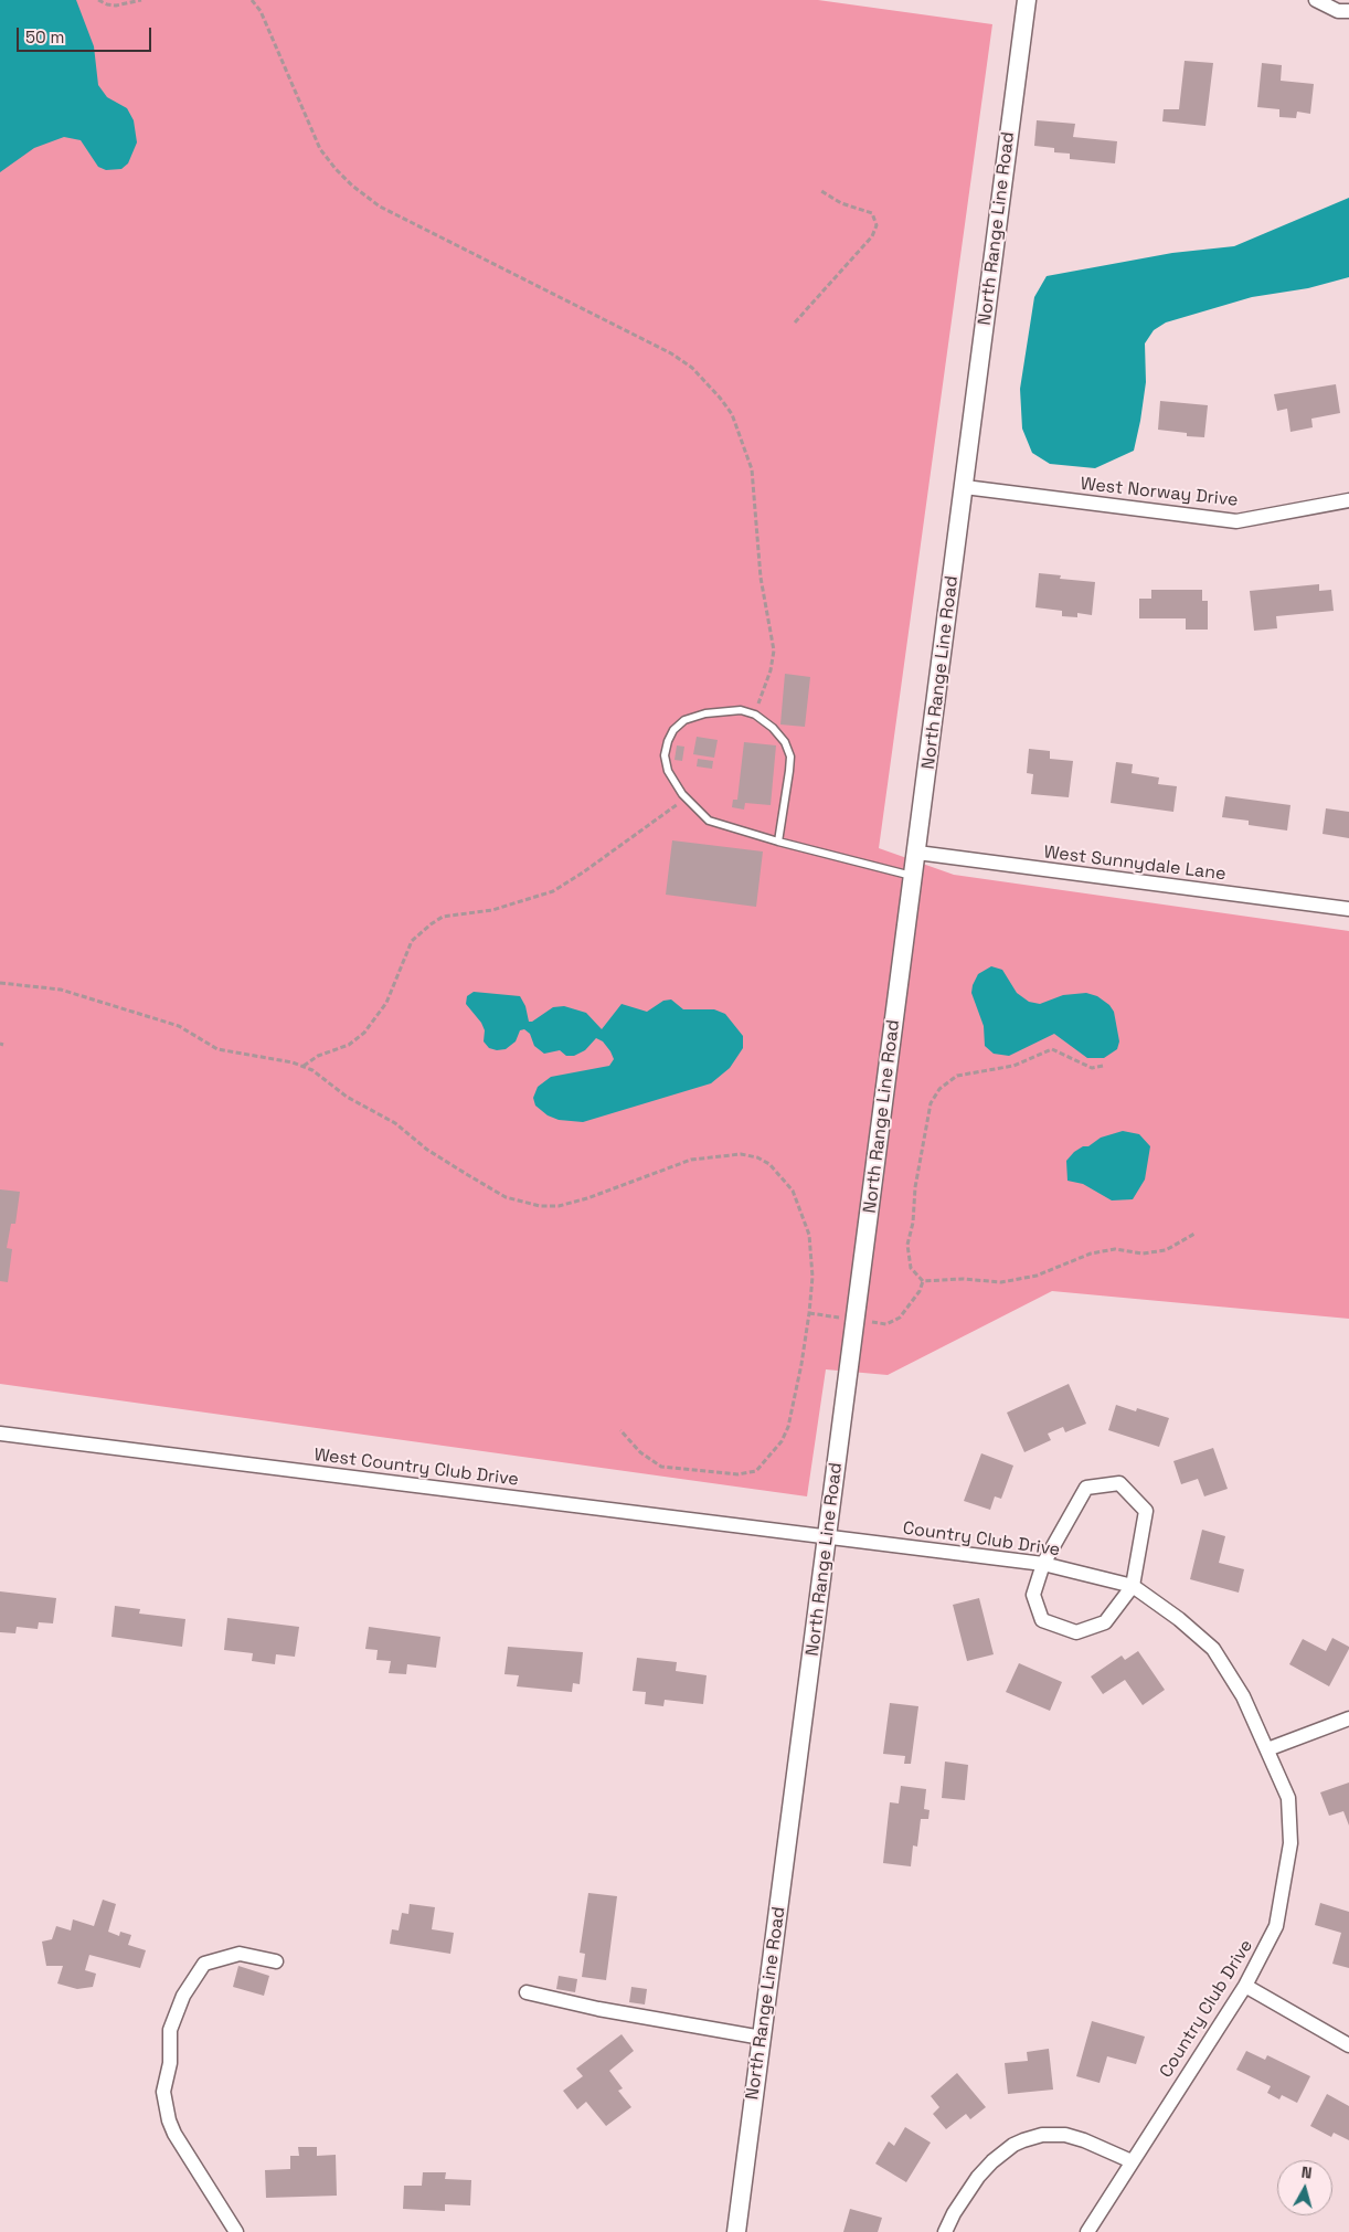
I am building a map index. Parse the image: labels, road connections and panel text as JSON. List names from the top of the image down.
{
  "streets": {
    "street": [
      "North Range Line Road",
      "West Norway Drive",
      "West Sunnydale Lane",
      "West Country Club Drive",
      "Country Club Drive"
    ]
  },
  "crossings": [
    ["North Range Line Road", "West Norway Drive"],
    ["North Range Line Road", "West Sunnydale Lane"],
    ["North Range Line Road", "West Country Club Drive"],
    ["North Range Line Road", "Country Club Drive"],
    ["West Country Club Drive", "Country Club Drive"]
  ],
  "scale_bar": "50 m",
  "north": "top"
}
